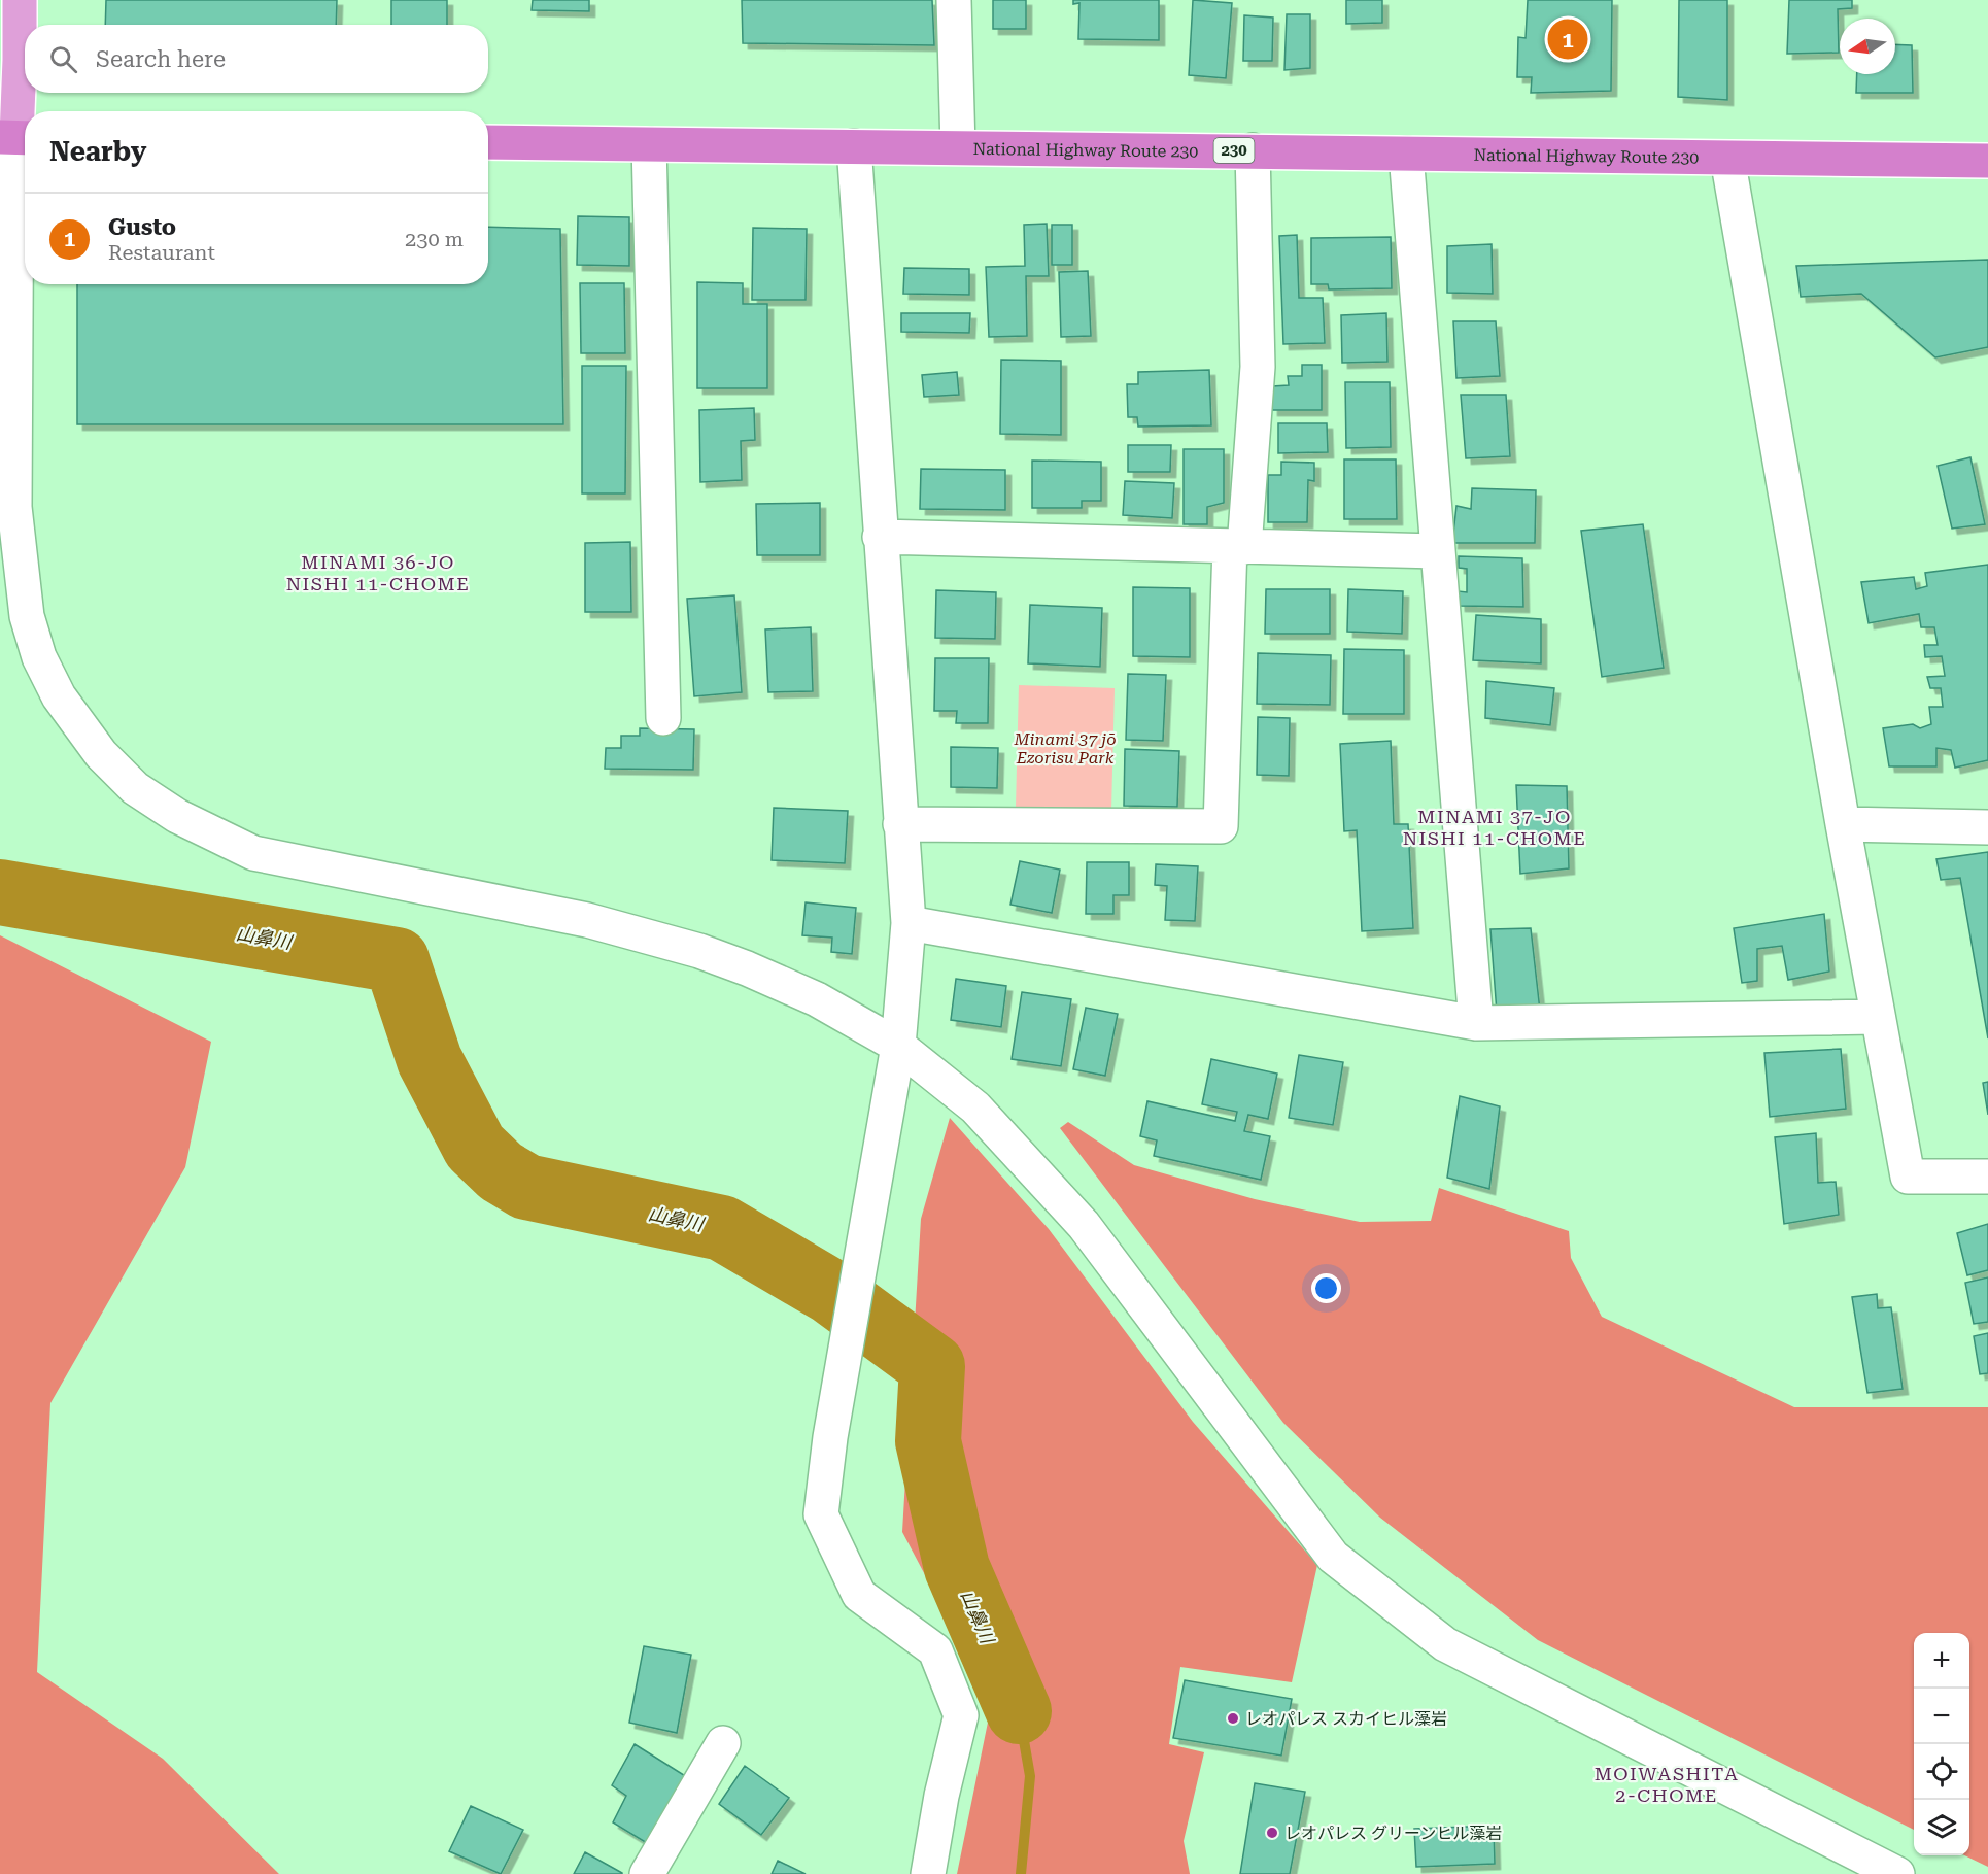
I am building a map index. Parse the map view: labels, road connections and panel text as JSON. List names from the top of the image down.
{
  "streets": {
    "highway": ["National Highway Route 230", "230"]
  },
  "districts": ["MINAMI 36-JO NISHI 11-CHOME", "MINAMI 37-JO NISHI 11-CHOME", "MOIWASHITA 2-CHOME"],
  "water": ["山鼻川"],
  "parks": ["Minami 37 jō Ezorisu Park"],
  "places": ["レオパレス スカイヒル藻岩", "レオパレス グリーンヒル藻岩"],
  "north": "left",
  "page": {
    "pins": "1",
    "search": "Search here",
    "heading": "Nearby",
    "list": [
      {
        "mark": "1",
        "name": "Gusto",
        "note": "Restaurant",
        "value": "230 m"
      }
    ],
    "map_buttons": ["+", "−"]
  }
}
